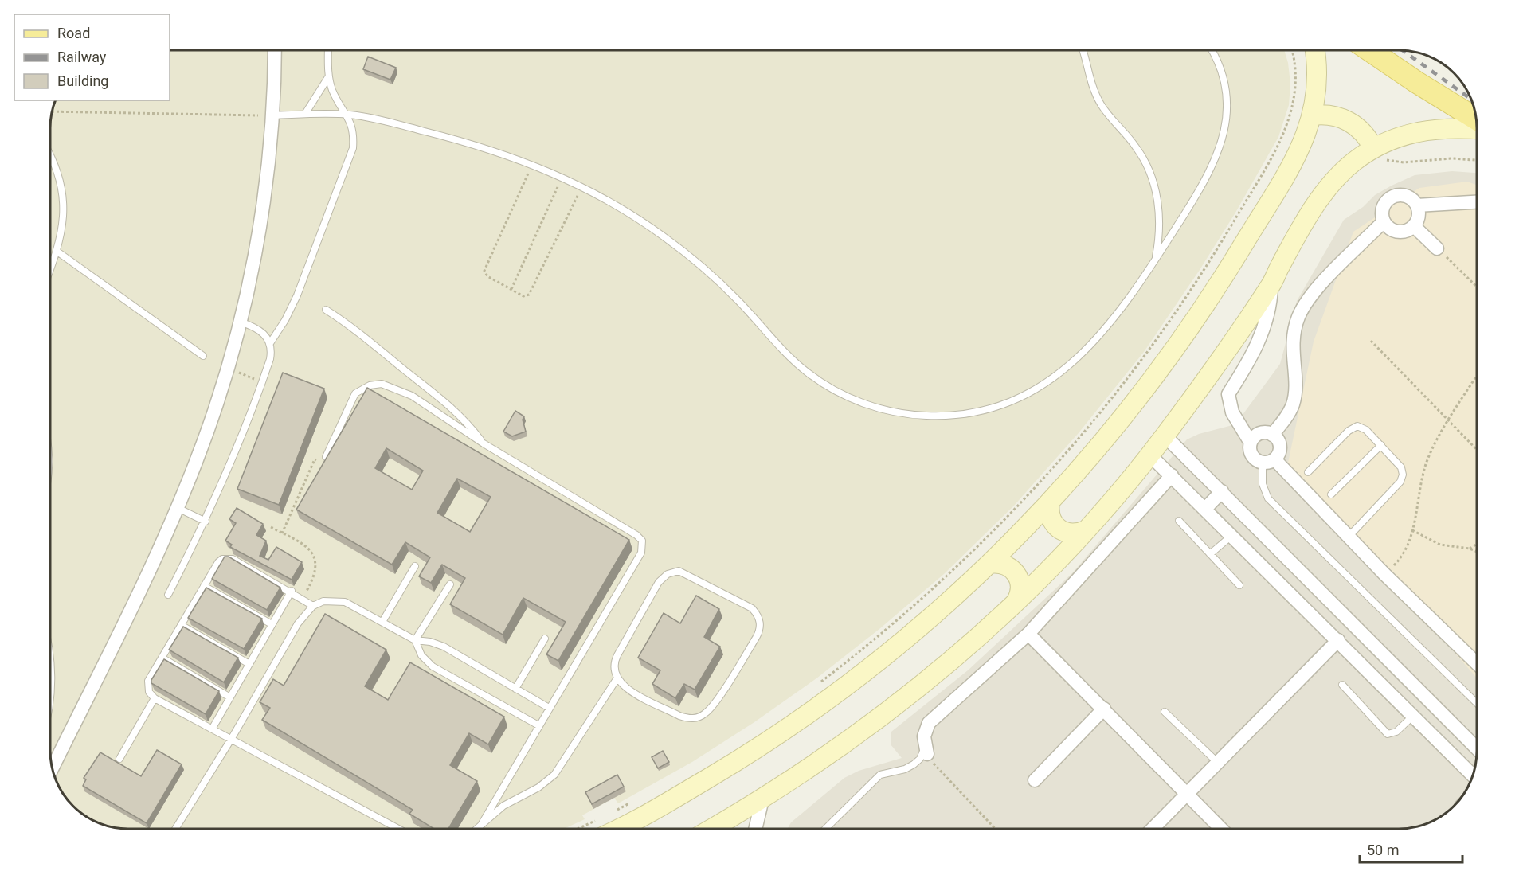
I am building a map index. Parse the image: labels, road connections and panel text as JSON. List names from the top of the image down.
{
  "legend": ["Road", "Railway", "Building"],
  "scale_bar": "50 m"
}
